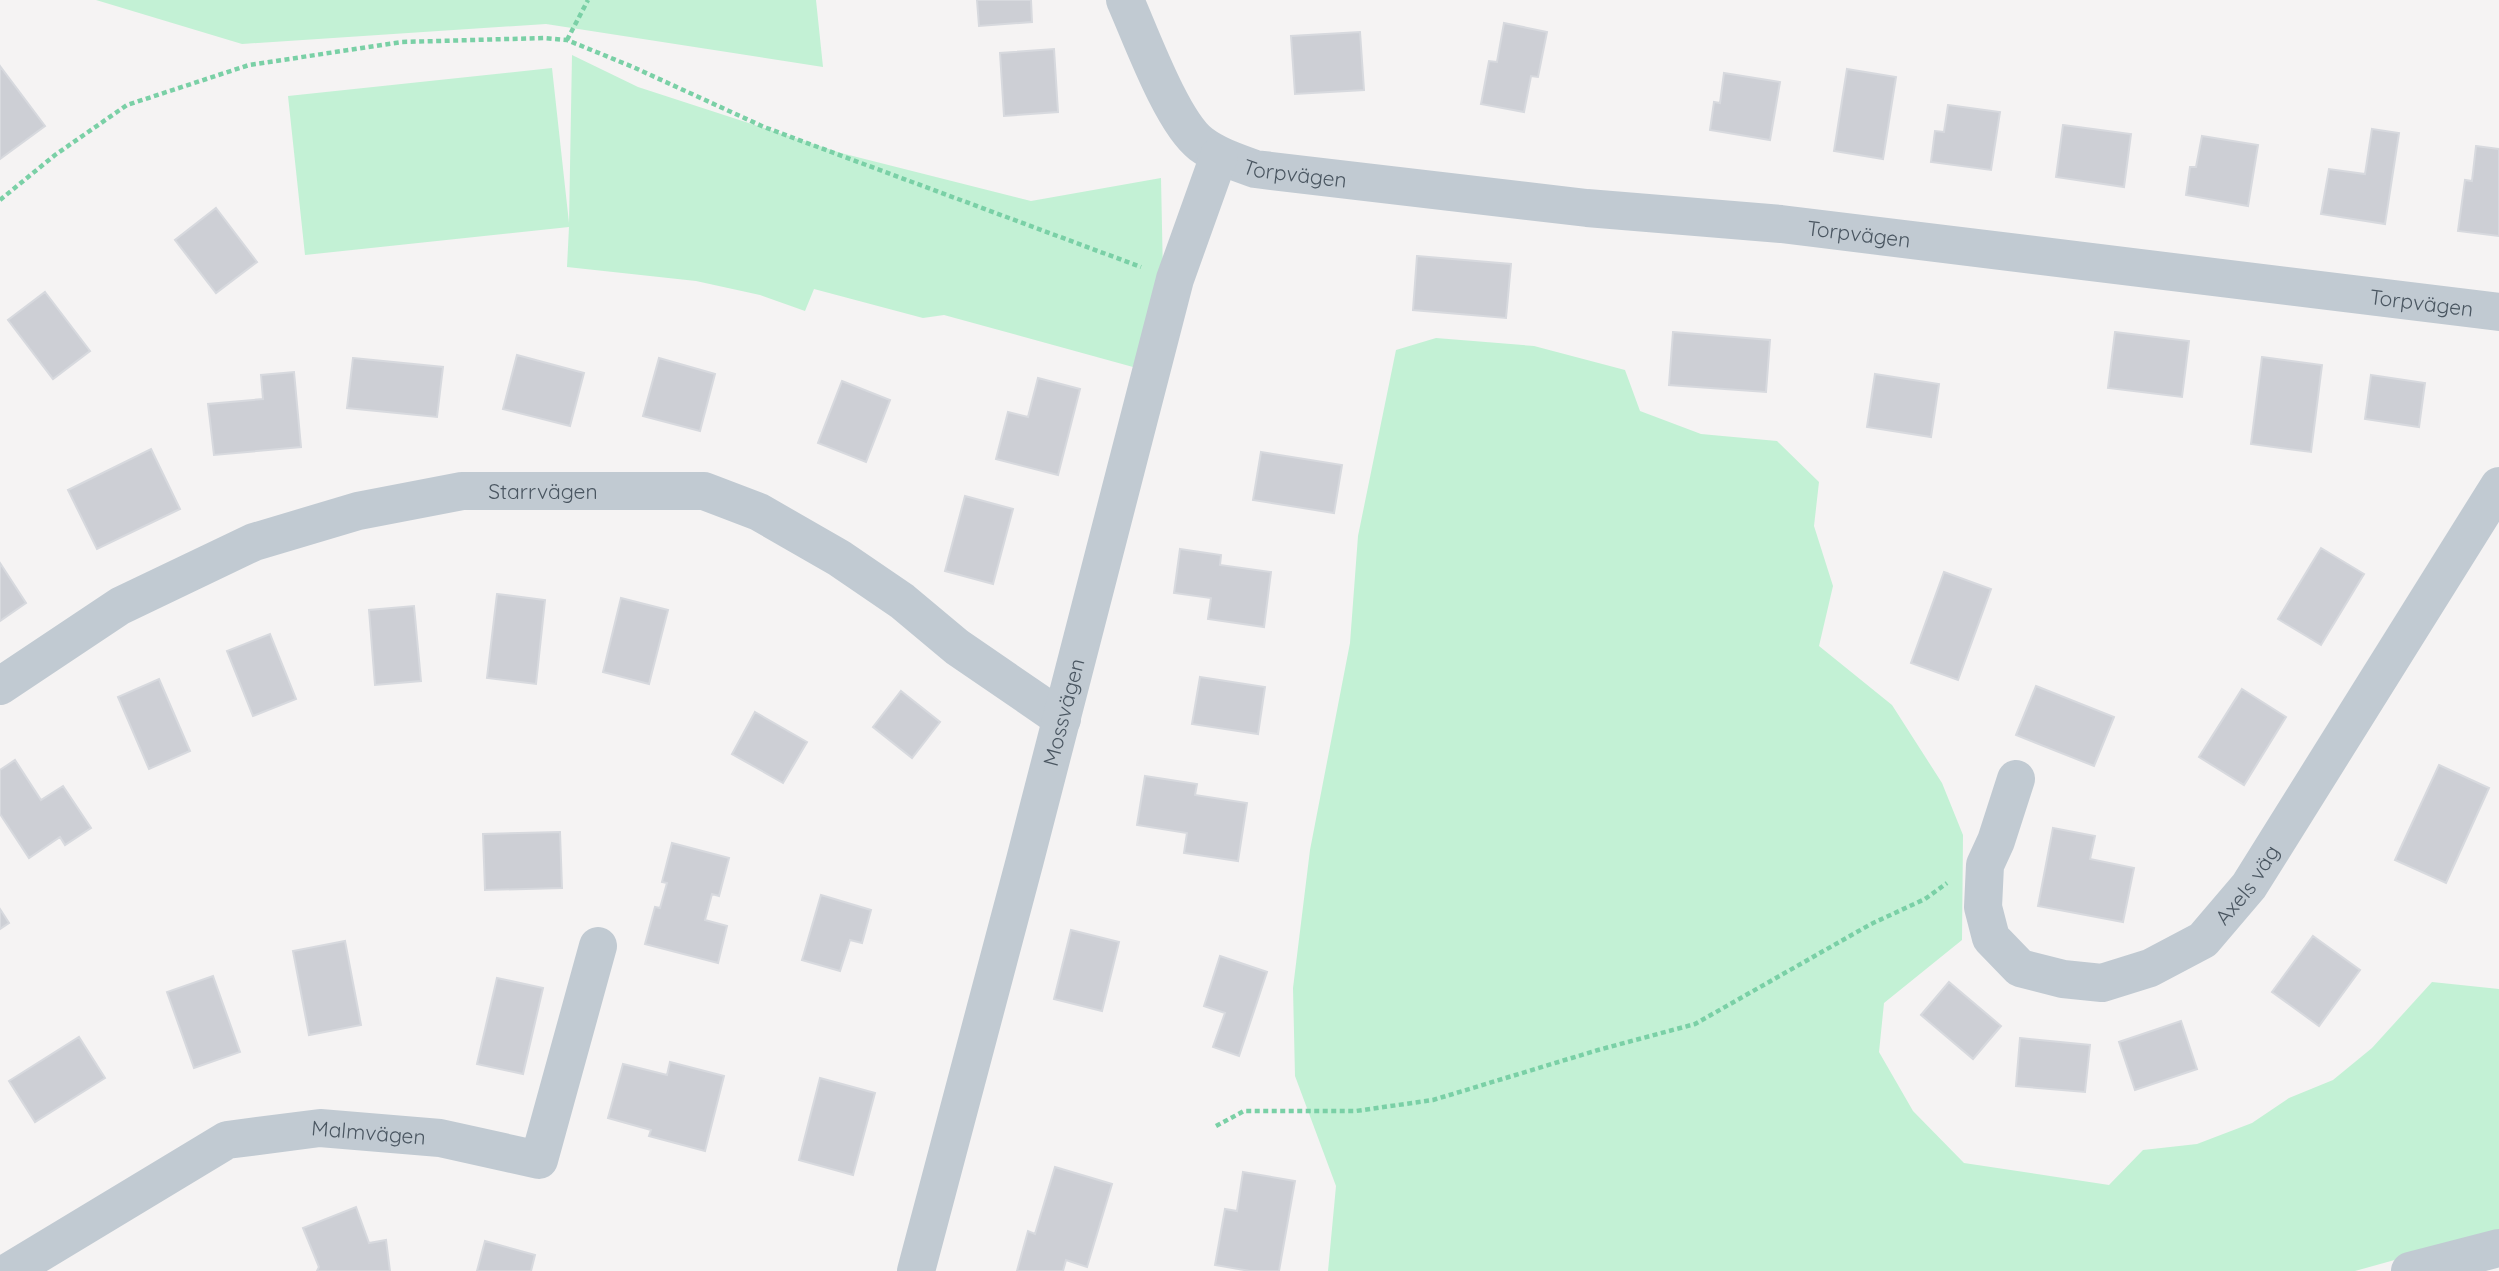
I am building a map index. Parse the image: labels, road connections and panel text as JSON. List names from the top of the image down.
{
  "streets": {
    "street": [
      "Torpvägen",
      "Starrvägen",
      "Mossvägen",
      "Axels väg",
      "Malmvägen"
    ]
  },
  "crossings": [
    ["Torpvägen", "Mossvägen"],
    ["Starrvägen", "Mossvägen"]
  ]
}
